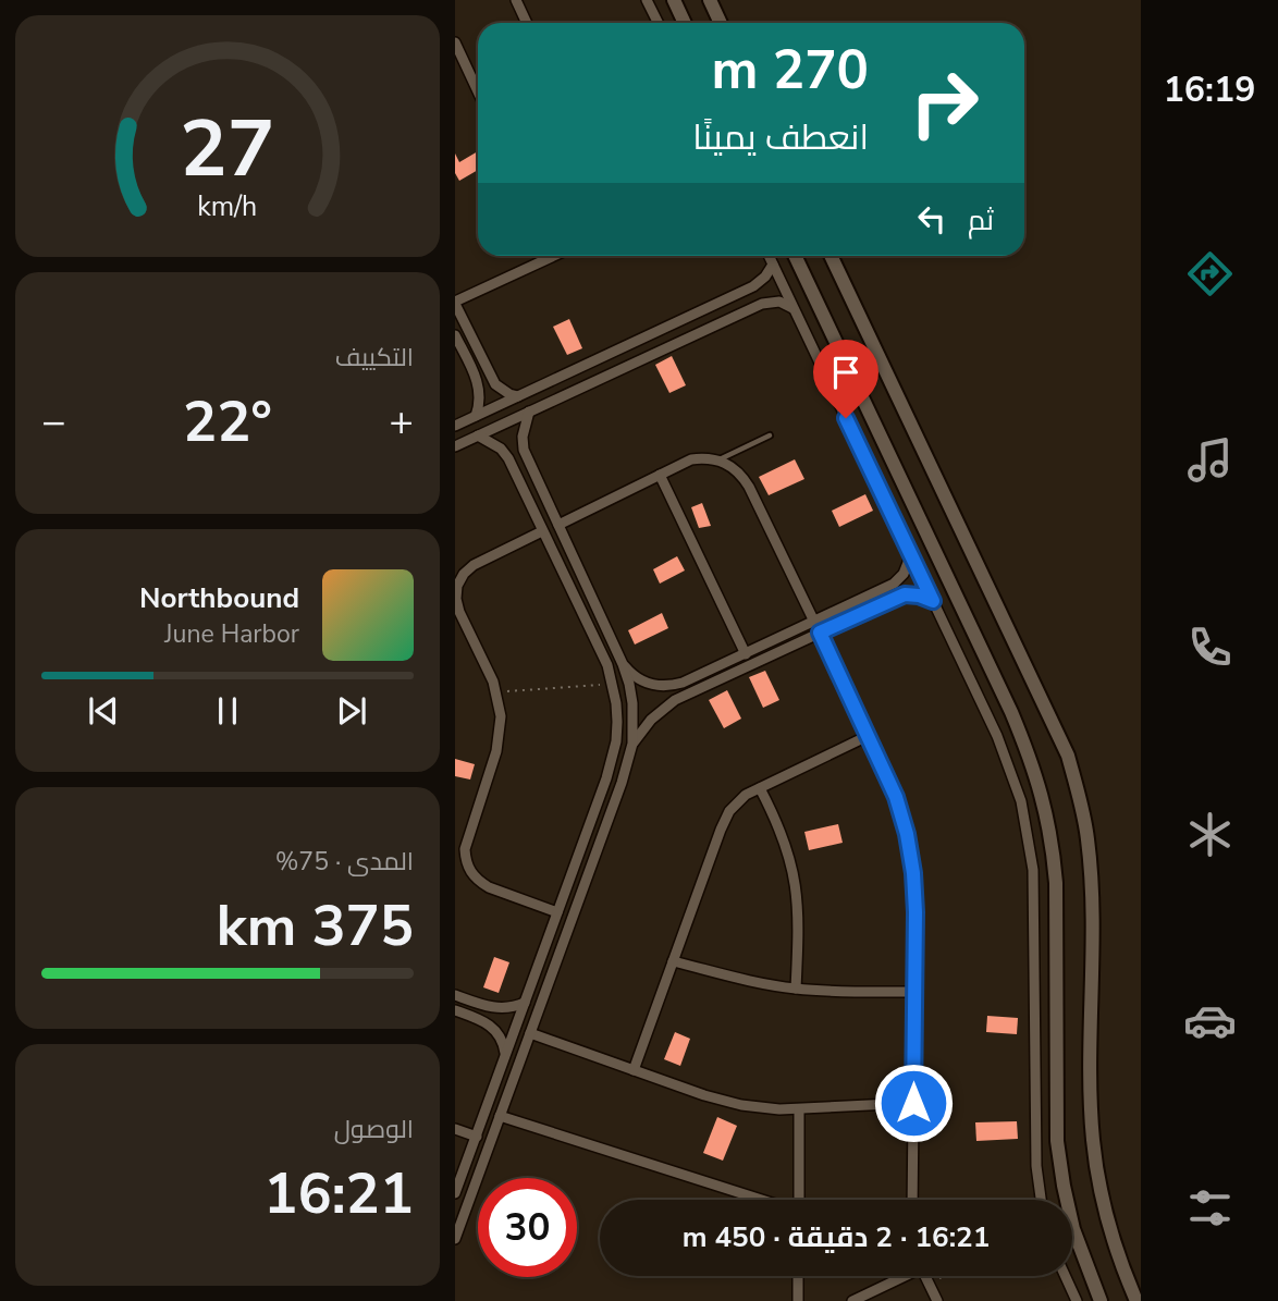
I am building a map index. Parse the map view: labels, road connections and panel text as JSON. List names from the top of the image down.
{
  "page": {
    "tabs": "16:19",
    "turn": ["270 m", "انعطف يمينًا"],
    "then": "ثم",
    "tile": [
      "التكييف",
      ["المدى · 75%", "375 km"],
      ["الوصول", "16:21"]
    ],
    "heat": ["−", "22°", "+"],
    "song": ["Northbound", "June Harbor"],
    "limit": "30",
    "trip": "16:21 · 2 دقيقة · 450 m",
    "gauge": ["27", "km/h"]
  }
}
